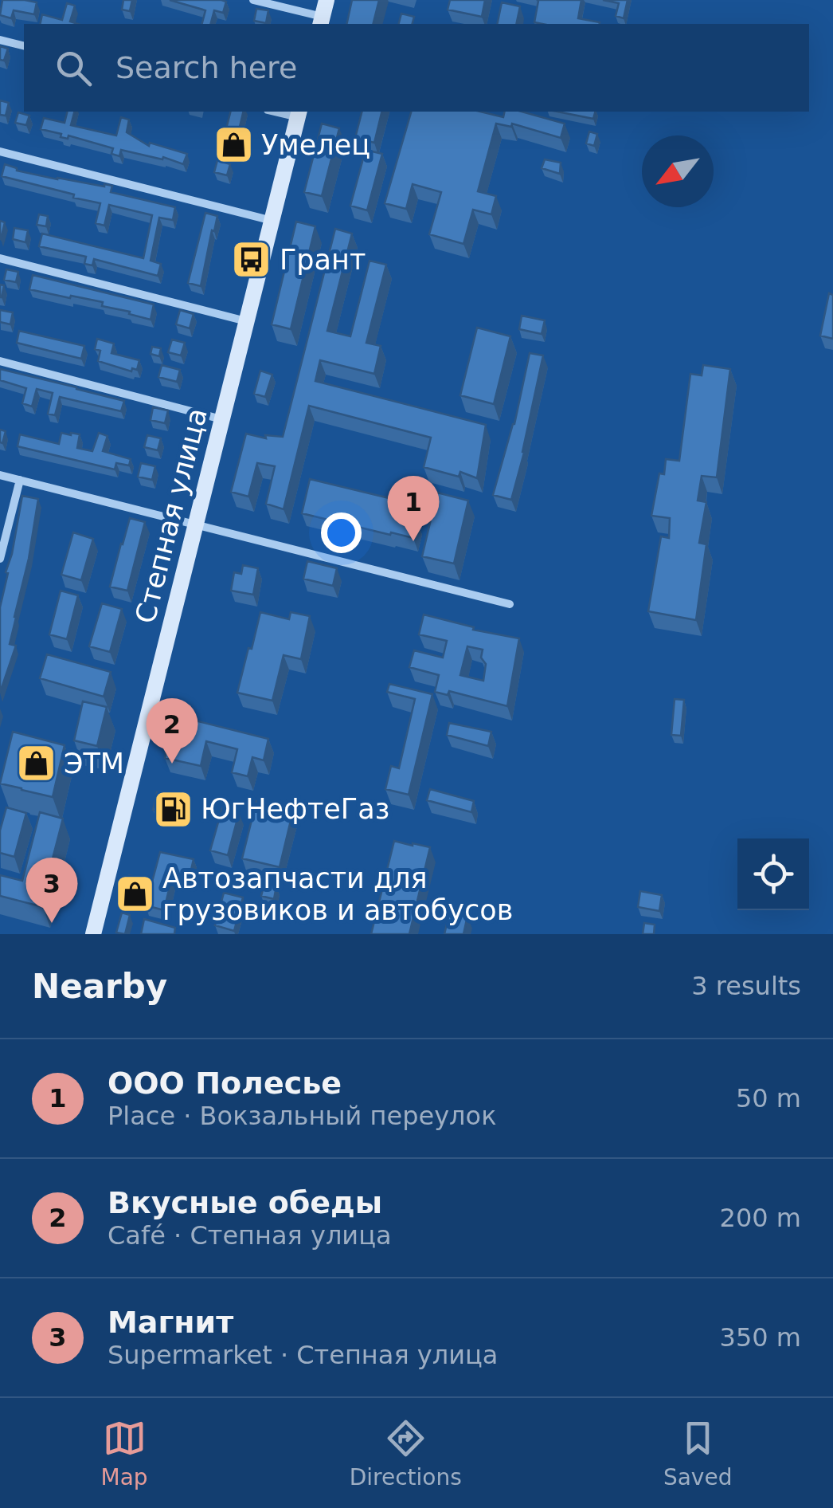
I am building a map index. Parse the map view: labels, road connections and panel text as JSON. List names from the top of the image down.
{
  "streets": {
    "main road": ["Степная улица"]
  },
  "places": {
    "shop": ["Умелец", "ЭТМ", "Автозапчасти для грузовиков и автобусов"],
    "bus stop": ["Грант"],
    "fuel station": ["ЮгНефтеГаз"]
  },
  "north": "bottom left",
  "page": {
    "search": "Search here",
    "pins": ["1", "2", "3"],
    "heading": ["Nearby", "3 results"],
    "list": [
      {
        "mark": "1",
        "name": "ООО Полесье",
        "note": "Place · Вокзальный переулок",
        "value": "50 m"
      },
      {
        "mark": "2",
        "name": "Вкусные обеды",
        "note": "Café · Степная улица",
        "value": "200 m"
      },
      {
        "mark": "3",
        "name": "Магнит",
        "note": "Supermarket · Степная улица",
        "value": "350 m"
      }
    ],
    "nav": ["Map", "Directions", "Saved"]
  }
}
